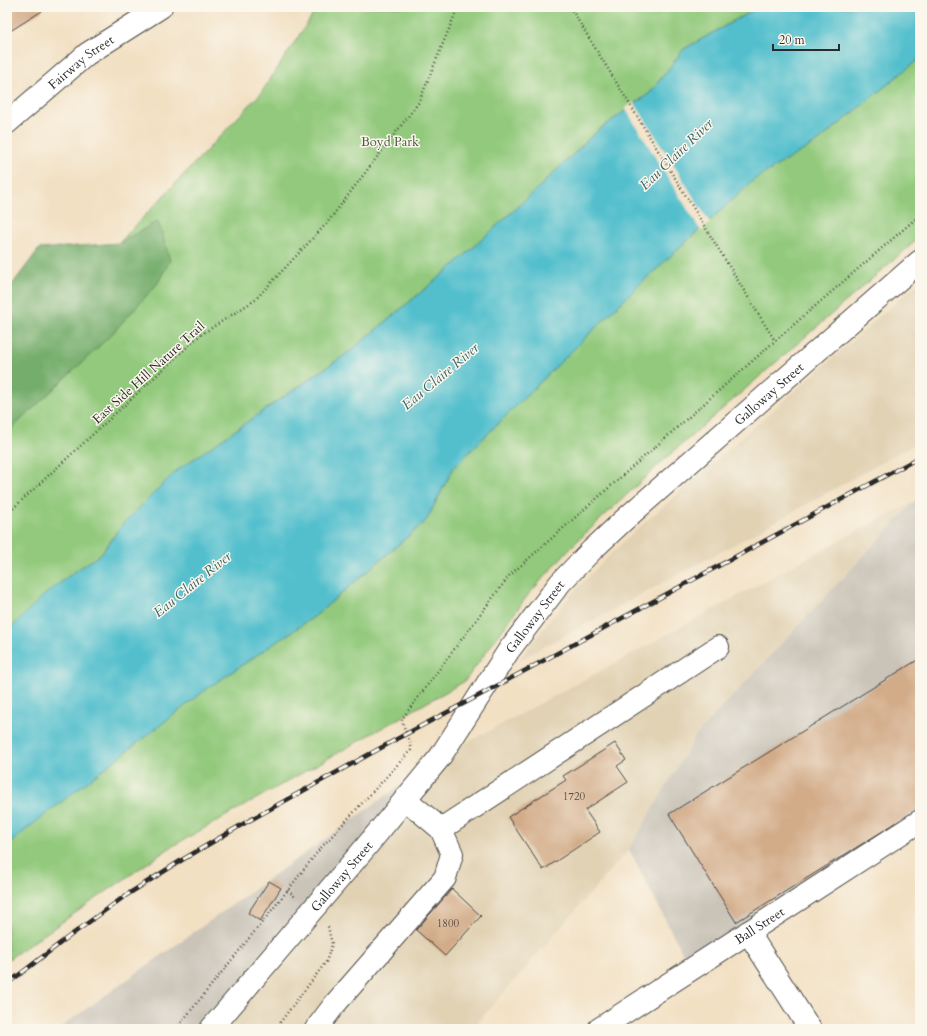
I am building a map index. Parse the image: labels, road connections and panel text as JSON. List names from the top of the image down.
{
  "streets": {
    "street": ["Fairway Street", "Galloway Street", "Ball Street"],
    "path": ["East Side Hill Nature Trail"]
  },
  "water": ["Eau Claire River"],
  "parks": ["Boyd Park"],
  "house_numbers": ["1720", "1800"],
  "scale_bar": "20 m"
}
